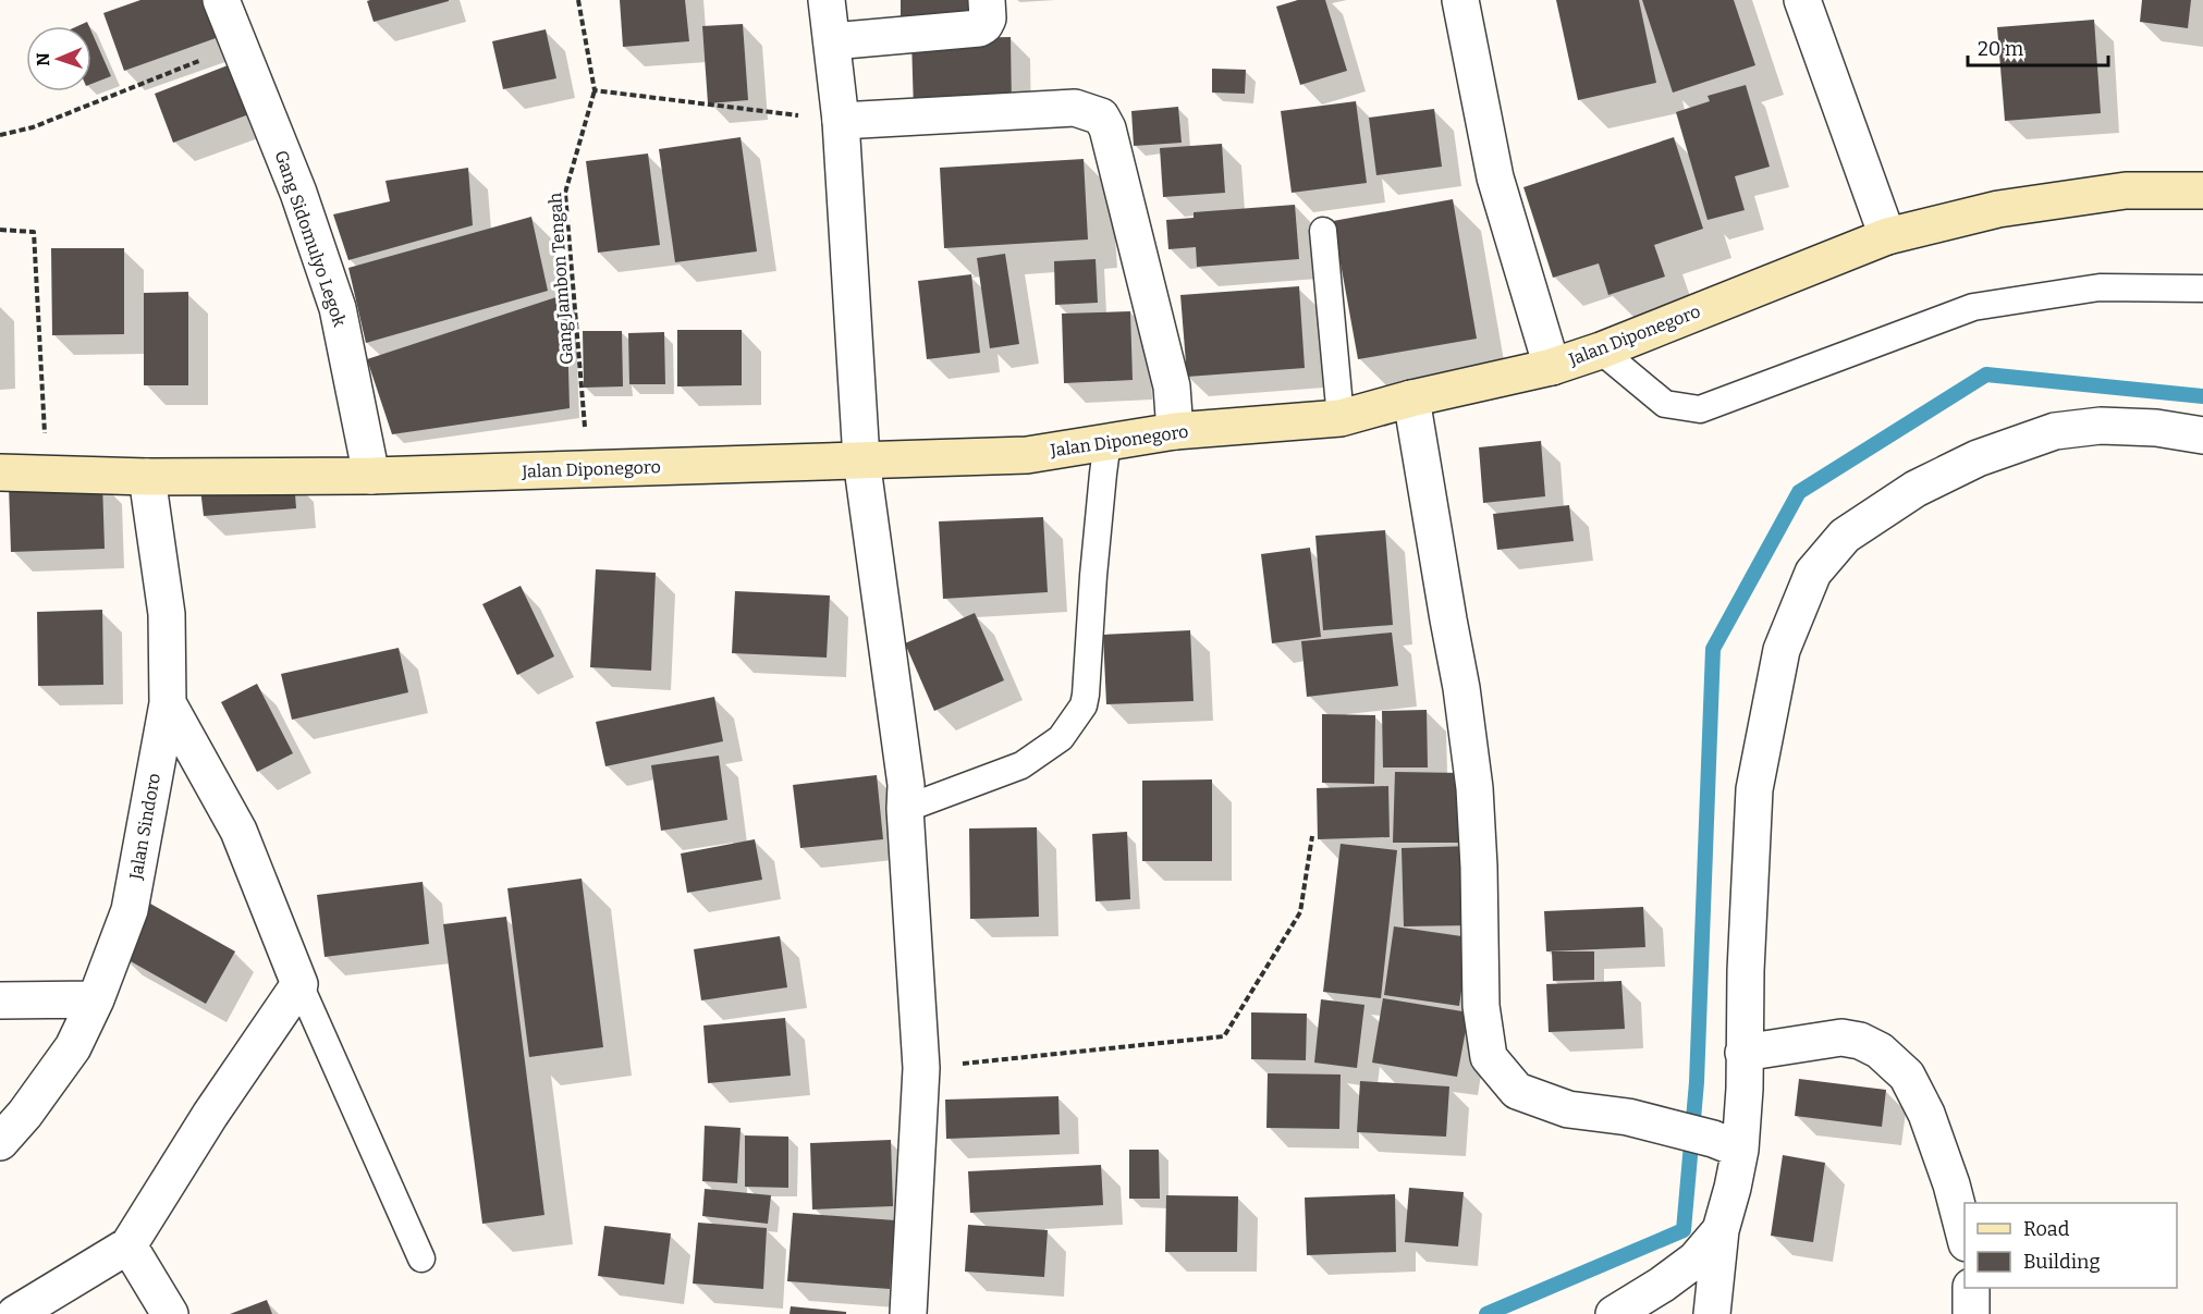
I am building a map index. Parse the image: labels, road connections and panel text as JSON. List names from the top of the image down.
{
  "streets": {
    "main road": ["Jalan Diponegoro"],
    "street": ["Gang Sidomulyo Legok", "Jalan Sindoro"],
    "path": ["Gang Jambon Tengah"]
  },
  "crossings": [
    ["Gang Sidomulyo Legok", "Jalan Diponegoro"],
    ["Gang Jambon Tengah", "Jalan Diponegoro"],
    ["Jalan Diponegoro", "Jalan Sindoro"]
  ],
  "legend": ["Road", "Building"],
  "scale_bar": "20 m",
  "north": "left"
}
